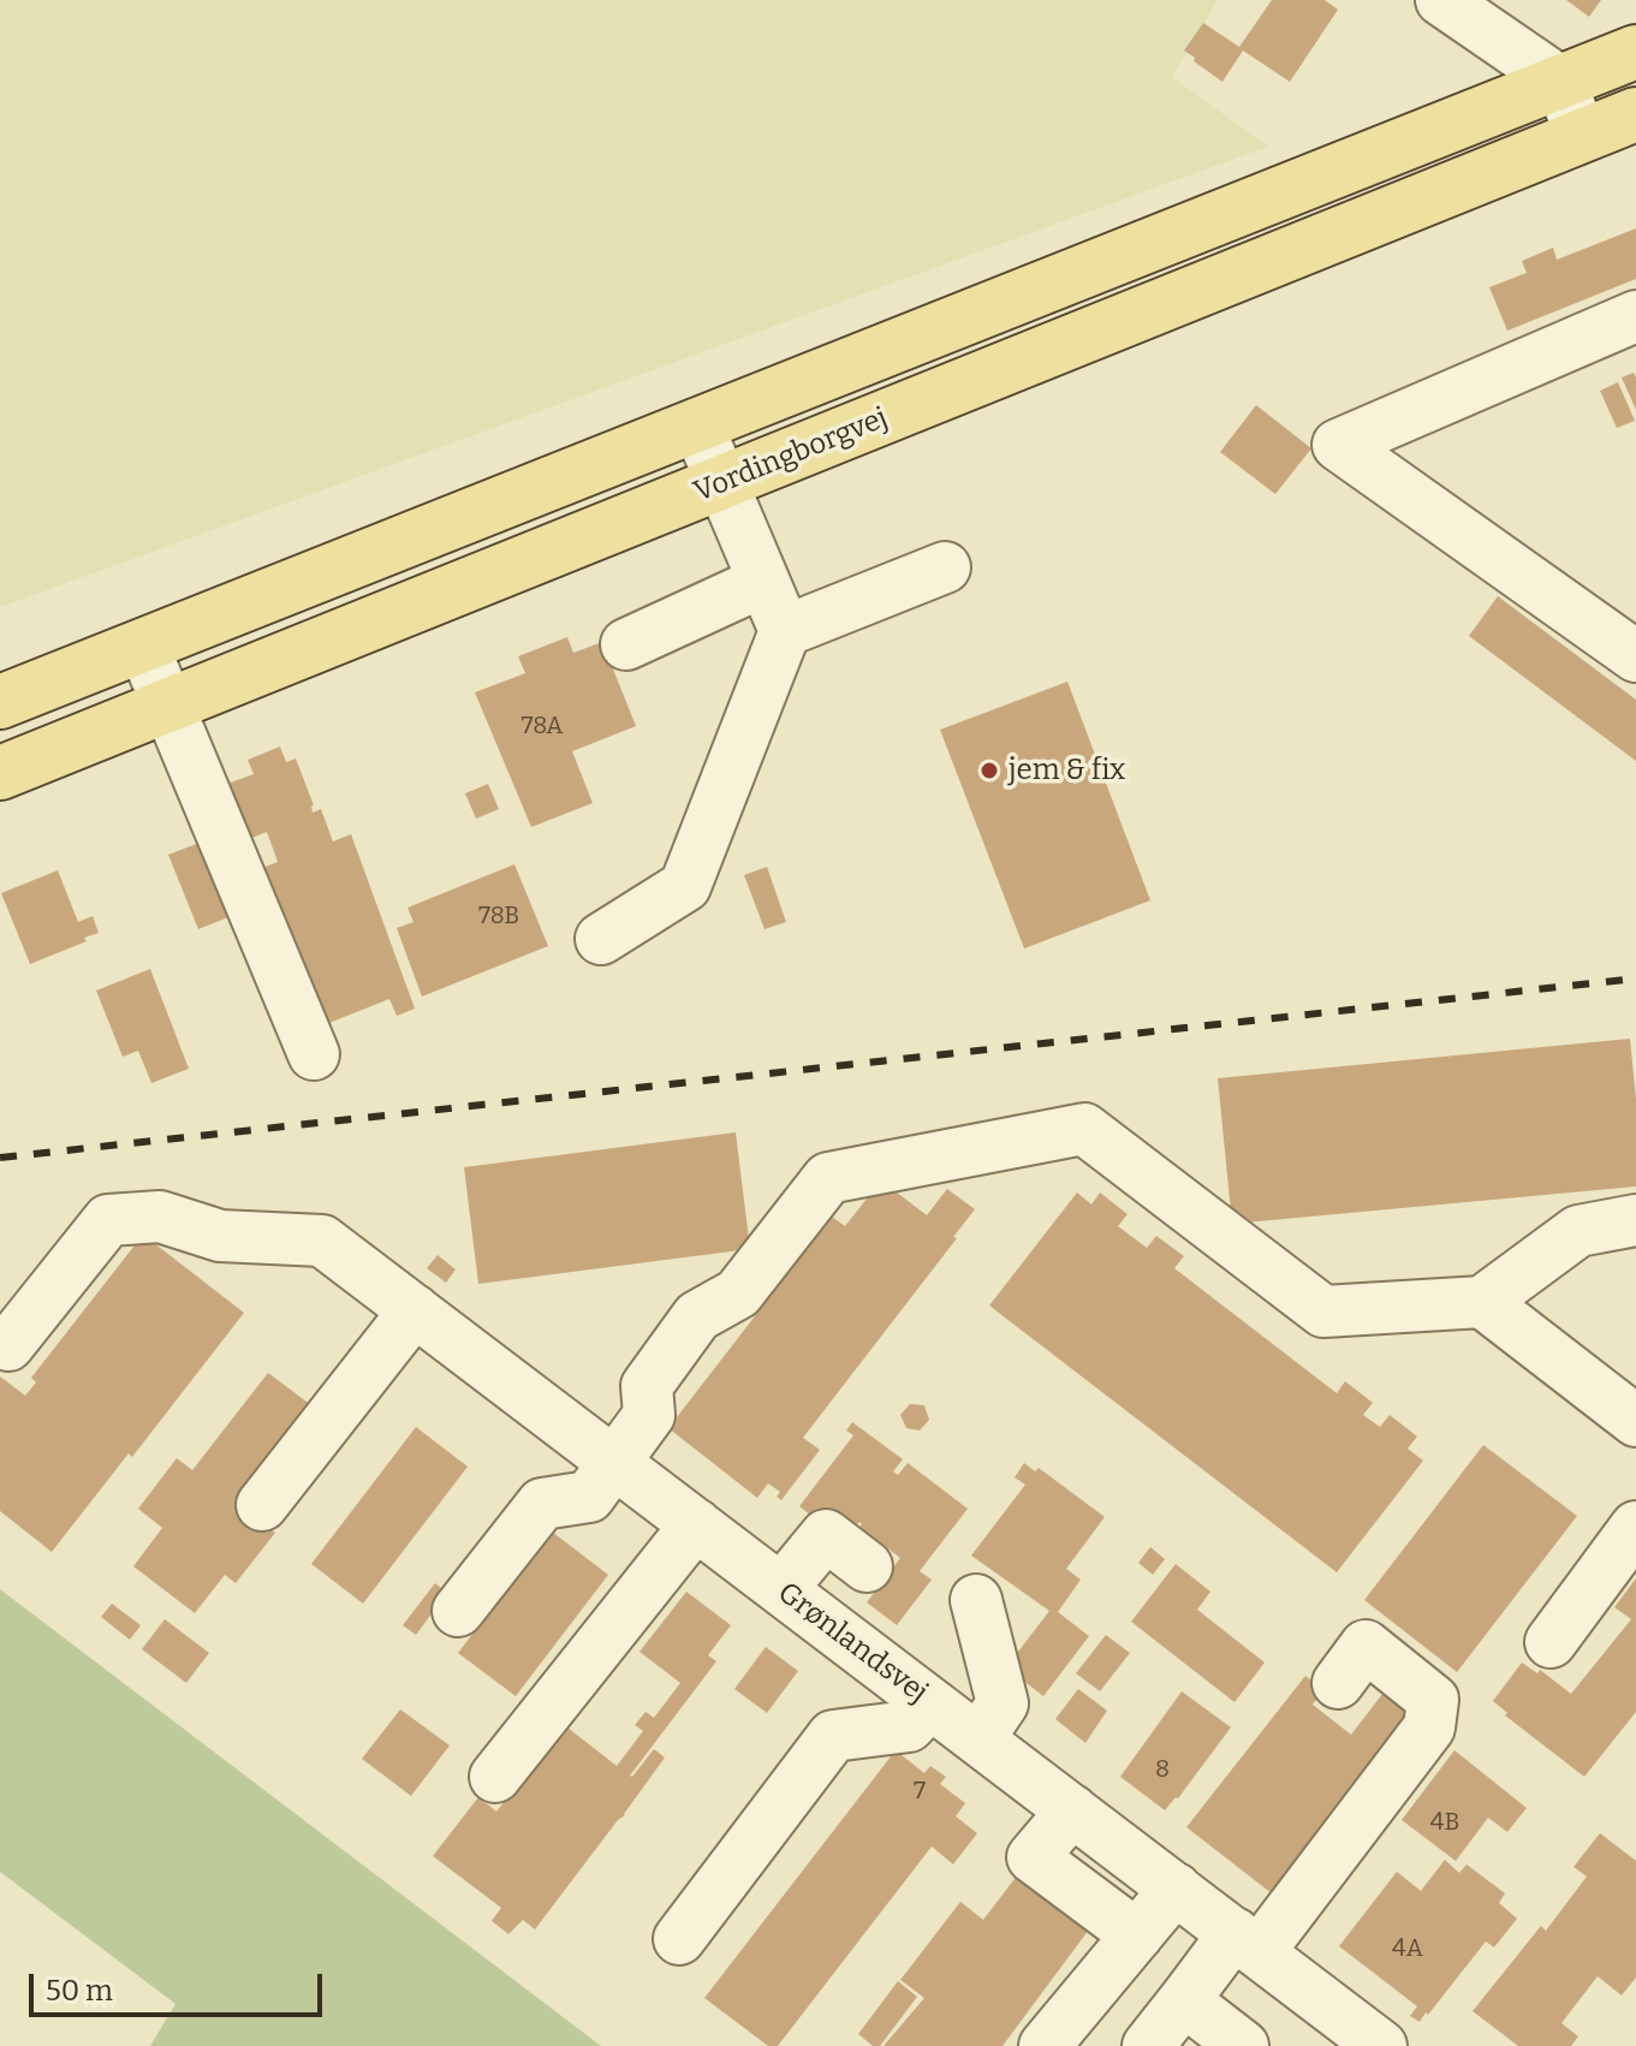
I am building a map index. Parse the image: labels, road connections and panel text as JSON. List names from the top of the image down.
{
  "streets": {
    "main road": ["Vordingborgvej"],
    "street": ["Grønlandsvej"]
  },
  "places": ["jem & fix"],
  "house_numbers": [
    "78A",
    "78B",
    "8",
    "7",
    "4B",
    "4A"
  ],
  "scale_bar": "50 m"
}
